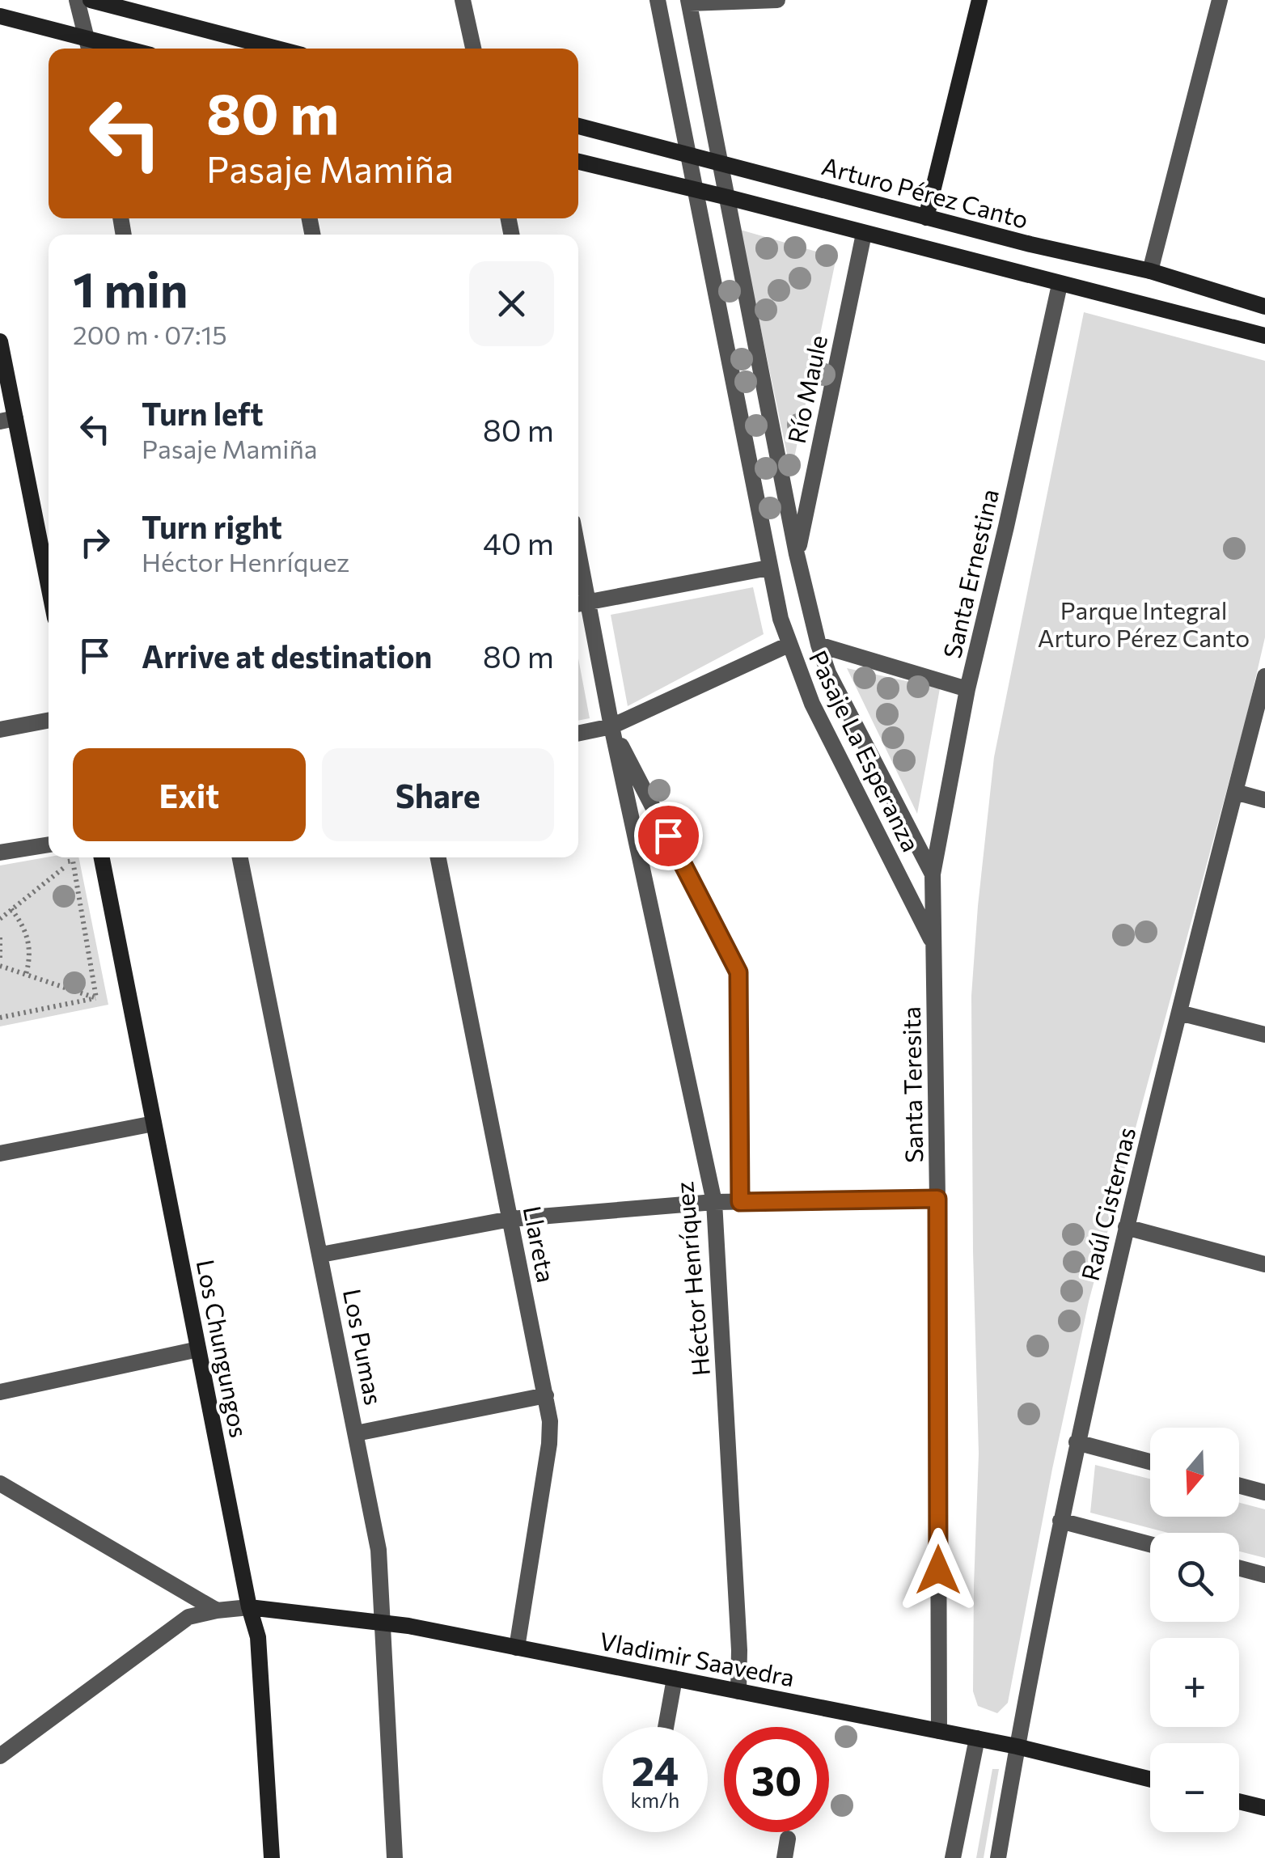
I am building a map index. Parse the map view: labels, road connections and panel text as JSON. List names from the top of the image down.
{
  "streets": {
    "street": [
      "Arturo Pérez Canto",
      "Río Maule",
      "Santa Ernestina",
      "Pasaje La Esperanza",
      "Santa Teresita",
      "Raúl Cisternas",
      "Llareta",
      "Héctor Henríquez",
      "Los Pumas",
      "Los Chungungos",
      "Vladimir Saavedra"
    ]
  },
  "crossings": [
    ["Arturo Pérez Canto", "Pasaje La Esperanza"],
    ["Río Maule", "Pasaje La Esperanza"],
    ["Santa Ernestina", "Pasaje La Esperanza"],
    ["Santa Ernestina", "Santa Teresita"],
    ["Pasaje La Esperanza", "Santa Teresita"],
    ["Santa Teresita", "Vladimir Saavedra"],
    ["Raúl Cisternas", "Vladimir Saavedra"],
    ["Llareta", "Vladimir Saavedra"],
    ["Héctor Henríquez", "Vladimir Saavedra"],
    ["Los Pumas", "Vladimir Saavedra"],
    ["Los Chungungos", "Vladimir Saavedra"]
  ],
  "parks": ["Parque Integral Arturo Pérez Canto"],
  "north": "bottom",
  "page": {
    "turn": ["80 m", "Pasaje Mamiña"],
    "heading": ["1 min", "200 m · 07:15"],
    "list": [
      {
        "name": "Turn left",
        "note": "Pasaje Mamiña",
        "value": "80 m"
      },
      {
        "name": "Turn right",
        "note": "Héctor Henríquez",
        "value": "40 m"
      },
      {
        "name": "Arrive at destination",
        "value": "80 m"
      }
    ],
    "buttons": ["Exit", "Share"],
    "map_buttons": ["+", "−"],
    "speed": "24 km/h",
    "limit": "30"
  }
}
